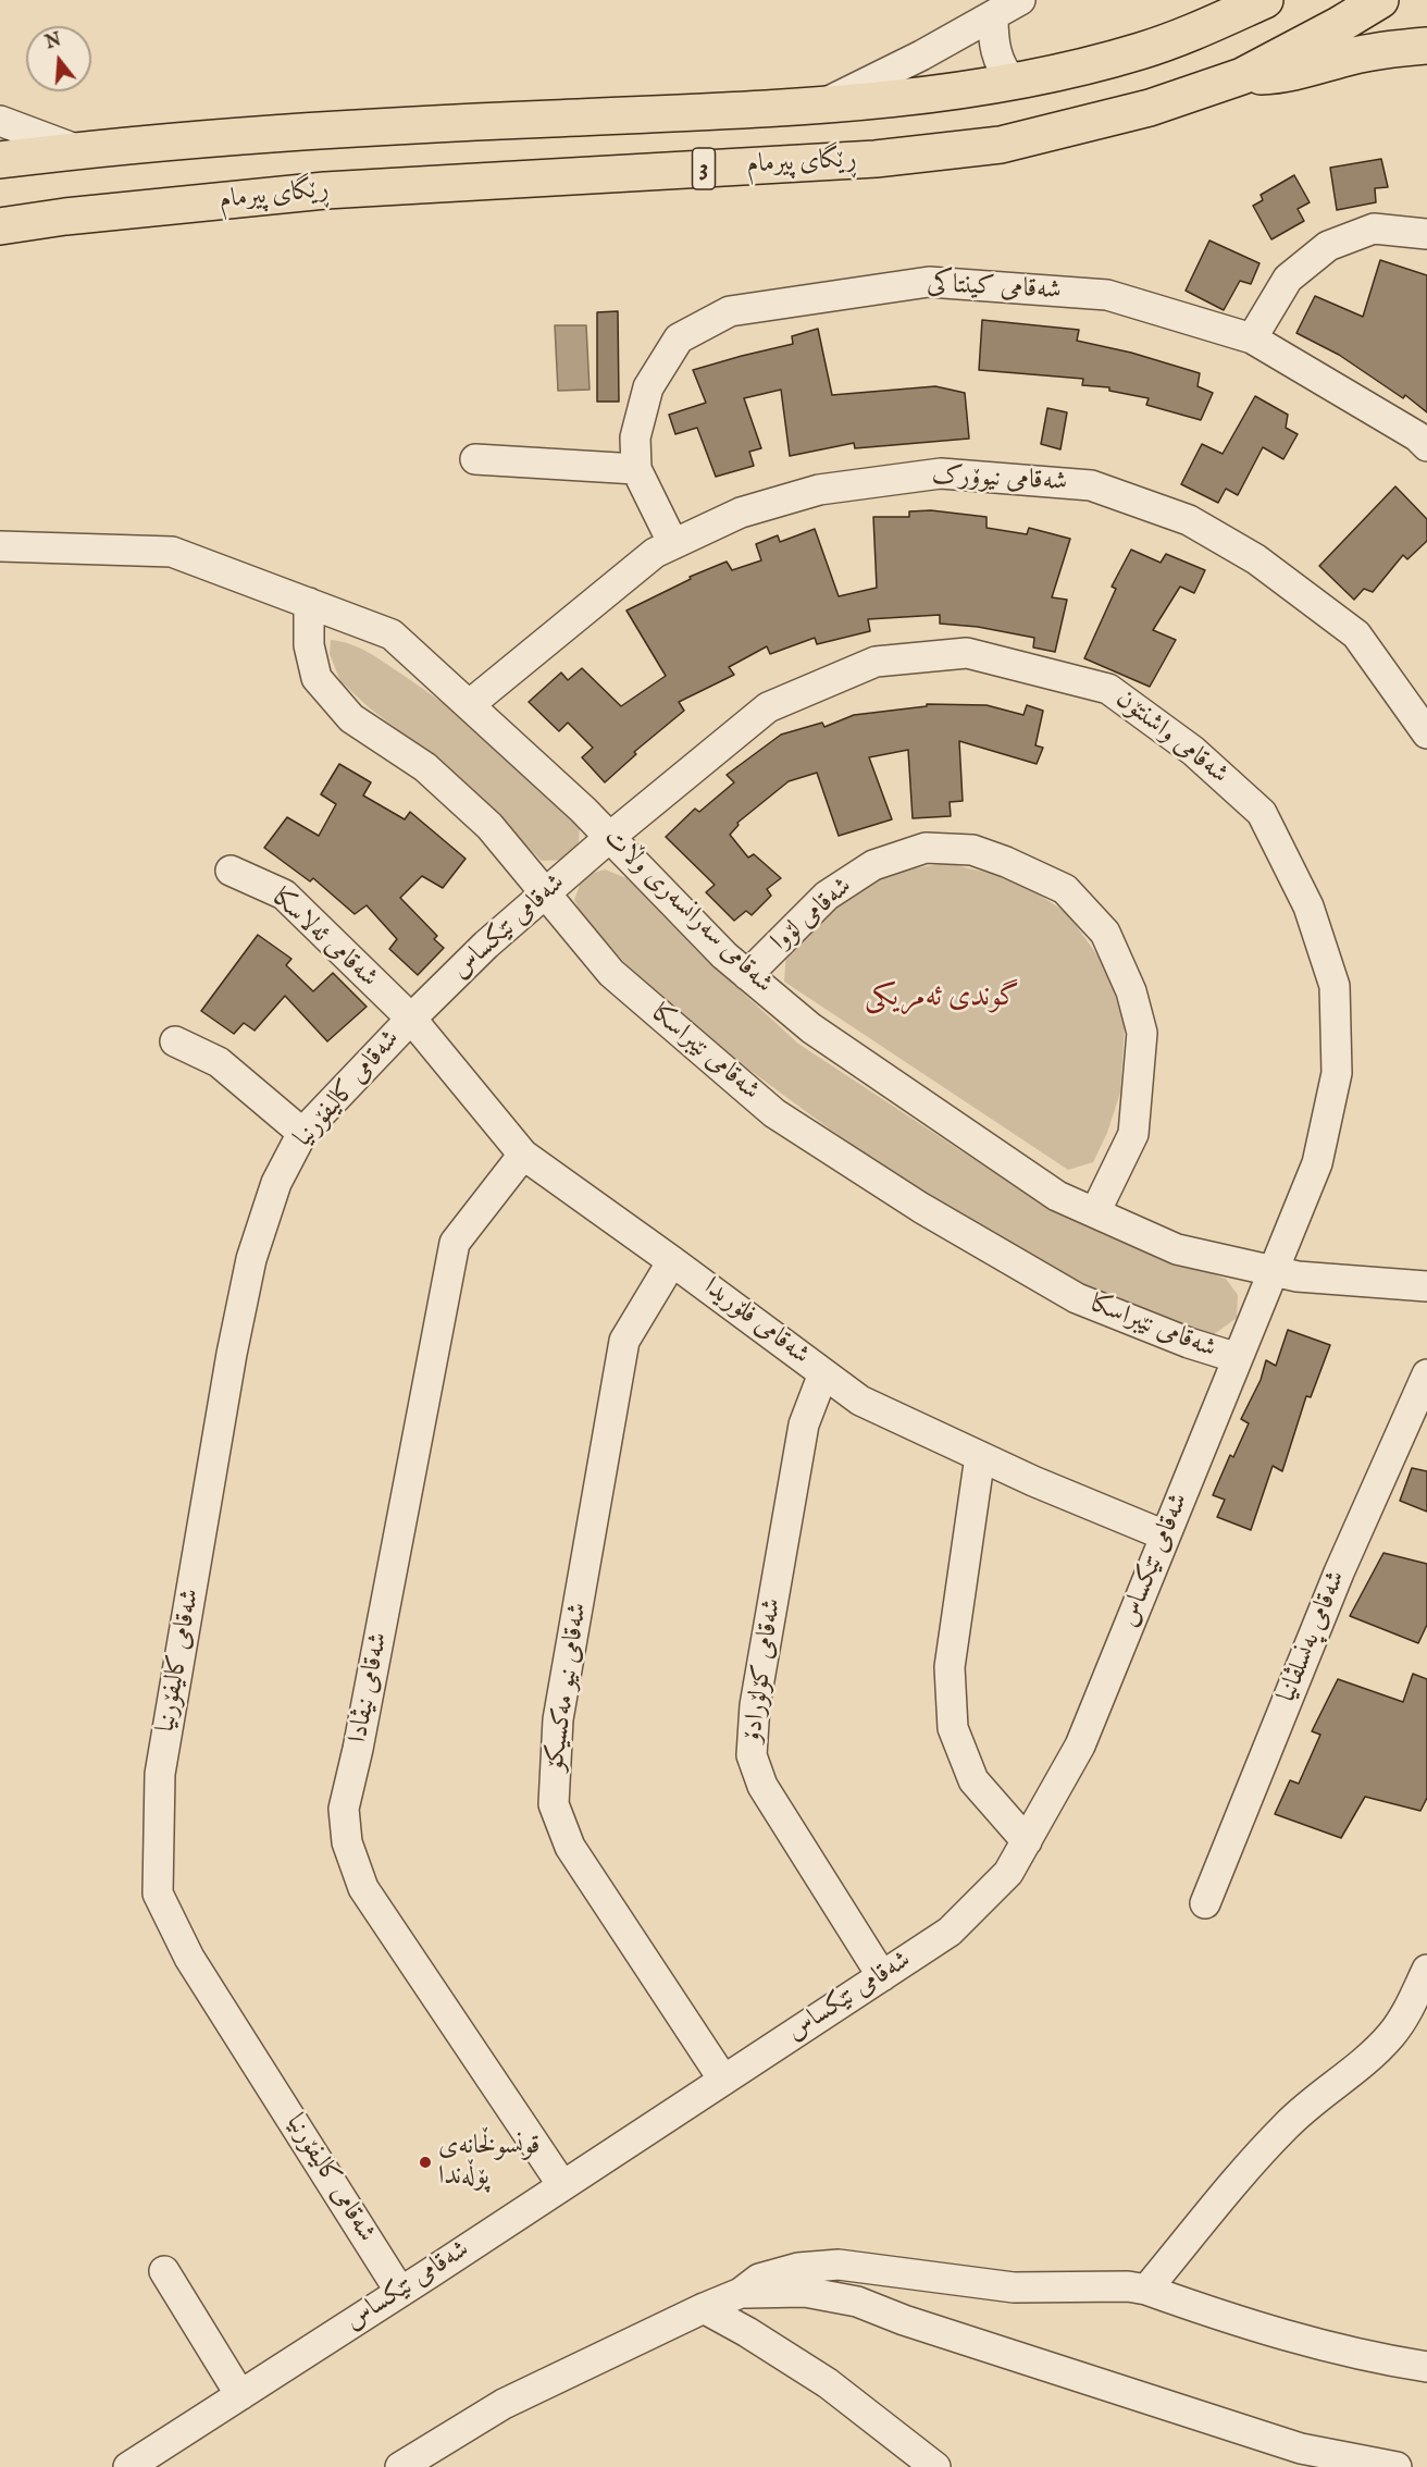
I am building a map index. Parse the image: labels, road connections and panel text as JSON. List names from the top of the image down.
{
  "streets": {
    "highway": ["ڕێگای پیرمام", "3"],
    "street": [
      "شەقامی کینتاکی",
      "شەقامی نیوۆرک",
      "شەقامی واشنتۆن",
      "شەقامی سەرانسەری وڵات",
      "شەقامی لۆوا",
      "شەقامی تێکساس",
      "شەقامی ئەلاسکا",
      "شەقامی نێبراسکا",
      "شەقامی کالیفۆرنیا",
      "شەقامی فلۆریدا",
      "شەقامی پەنسلڤانیا",
      "شەقامی کۆلۆرادۆ",
      "شەقامی نیو مەکسیکۆ",
      "شەقامی نیڤادا"
    ]
  },
  "crossings": [
    ["شەقامی کینتاکی", "شەقامی نیوۆرک"],
    ["شەقامی نیوۆرک", "شەقامی سەرانسەری وڵات"],
    ["شەقامی واشنتۆن", "شەقامی سەرانسەری وڵات"],
    ["شەقامی واشنتۆن", "شەقامی تێکساس"],
    ["شەقامی سەرانسەری وڵات", "شەقامی لۆوا"],
    ["شەقامی سەرانسەری وڵات", "شەقامی تێکساس"],
    ["شەقامی سەرانسەری وڵات", "شەقامی نێبراسکا"],
    ["شەقامی تێکساس", "شەقامی ئەلاسکا"],
    ["شەقامی تێکساس", "شەقامی نێبراسکا"],
    ["شەقامی تێکساس", "شەقامی کالیفۆرنیا"],
    ["شەقامی تێکساس", "شەقامی فلۆریدا"],
    ["شەقامی تێکساس", "شەقامی کۆلۆرادۆ"],
    ["شەقامی تێکساس", "شەقامی نیو مەکسیکۆ"],
    ["شەقامی تێکساس", "شەقامی نیڤادا"],
    ["شەقامی ئەلاسکا", "شەقامی کالیفۆرنیا"],
    ["شەقامی ئەلاسکا", "شەقامی فلۆریدا"],
    ["شەقامی کالیفۆرنیا", "شەقامی فلۆریدا"],
    ["شەقامی فلۆریدا", "شەقامی کۆلۆرادۆ"],
    ["شەقامی فلۆریدا", "شەقامی نیو مەکسیکۆ"],
    ["شەقامی فلۆریدا", "شەقامی نیڤادا"]
  ],
  "districts": ["گوندی ئەمریکی"],
  "places": ["قونسوڵخانەی پۆڵەندا"],
  "north": "top"
}
